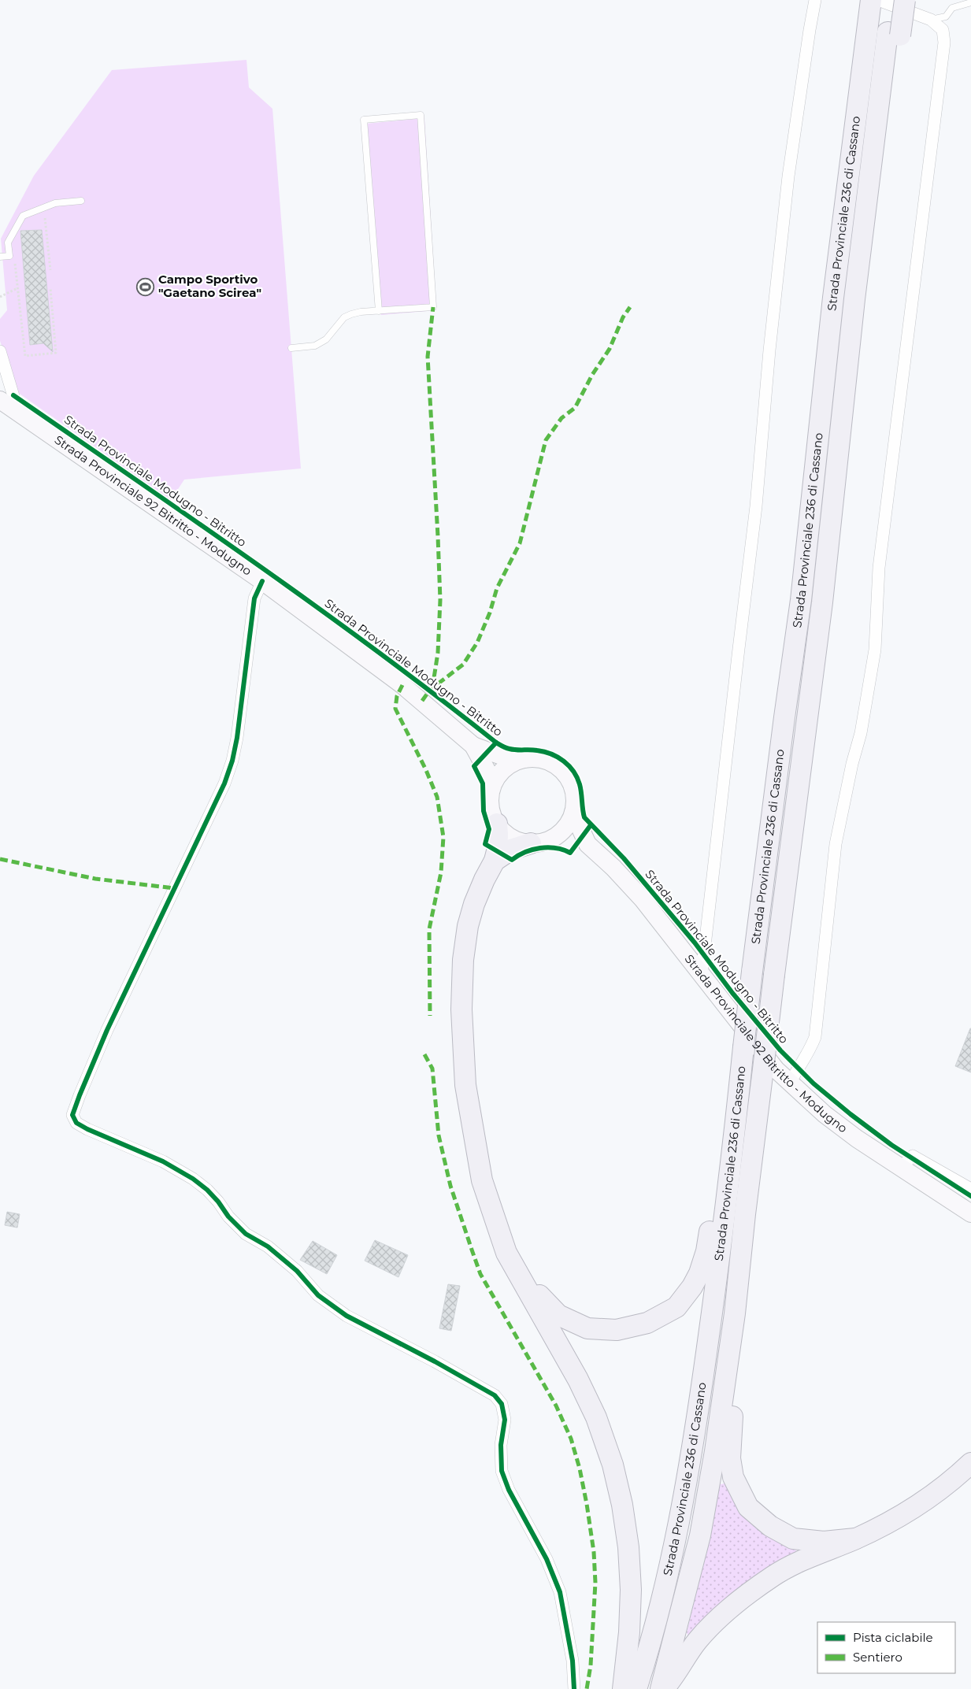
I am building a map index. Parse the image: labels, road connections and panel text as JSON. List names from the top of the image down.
{
  "streets": {
    "highway": ["Strada Provinciale 236 di Cassano"],
    "main road": ["Strada Provinciale 92 Bitritto - Modugno"],
    "cycle path": ["Strada Provinciale Modugno - Bitritto"]
  },
  "places": {
    "sports": ["Campo Sportivo \"Gaetano Scirea\""]
  },
  "legend": ["Pista ciclabile", "Sentiero"]
}
